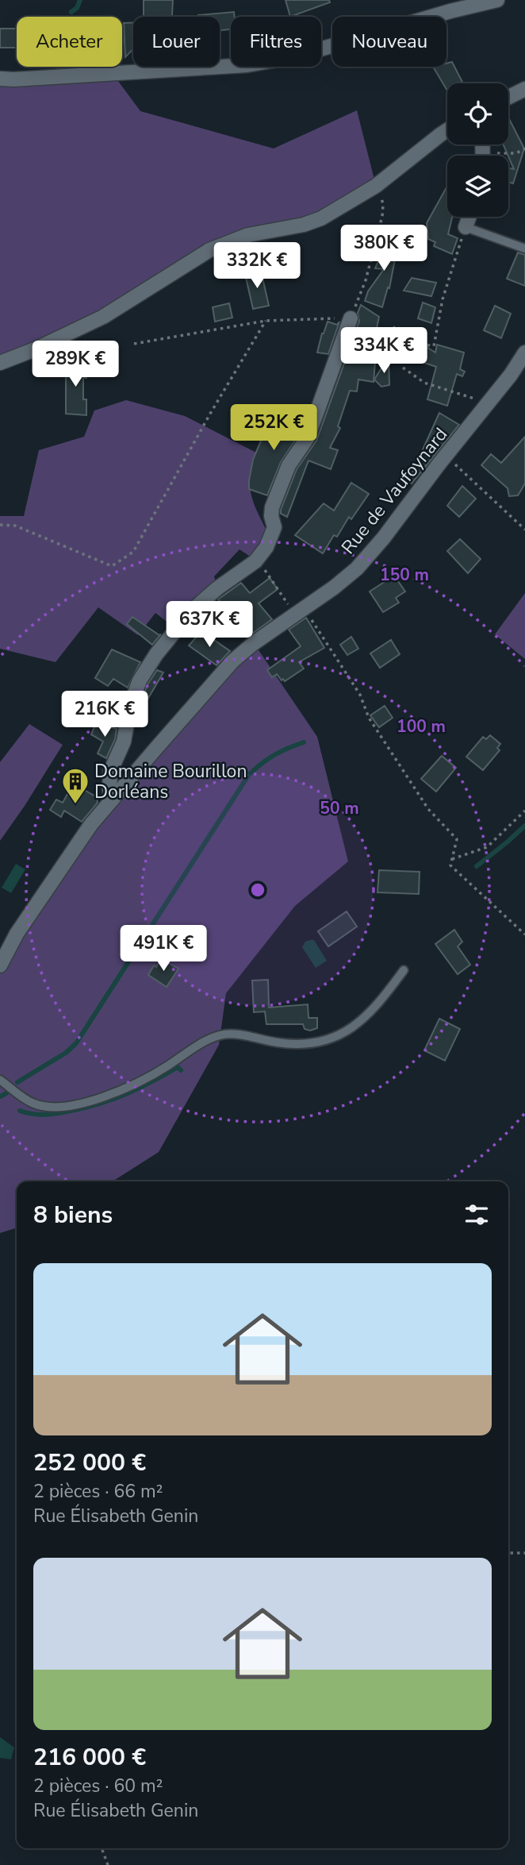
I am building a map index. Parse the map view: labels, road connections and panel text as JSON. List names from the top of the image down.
{
  "streets": {
    "street": ["Rue de Vaufoynard"]
  },
  "places": {
    "building": ["Domaine Bourillon Dorléans"]
  },
  "page": {
    "chip": [
      "Acheter",
      "Louer",
      "Filtres",
      "Nouveau"
    ],
    "price": [
      "380K €",
      "332K €",
      "334K €",
      "289K €",
      "252K €",
      "637K €",
      "216K €",
      "491K €"
    ],
    "heading": "8 biens",
    "list": [
      {
        "name": "252 000 €",
        "note": "2 pièces · 66 m² · Rue Élisabeth Genin"
      },
      {
        "name": "216 000 €",
        "note": "2 pièces · 60 m² · Rue Élisabeth Genin"
      }
    ]
  },
  "rings": ["150 m", "100 m", "50 m"]
}
